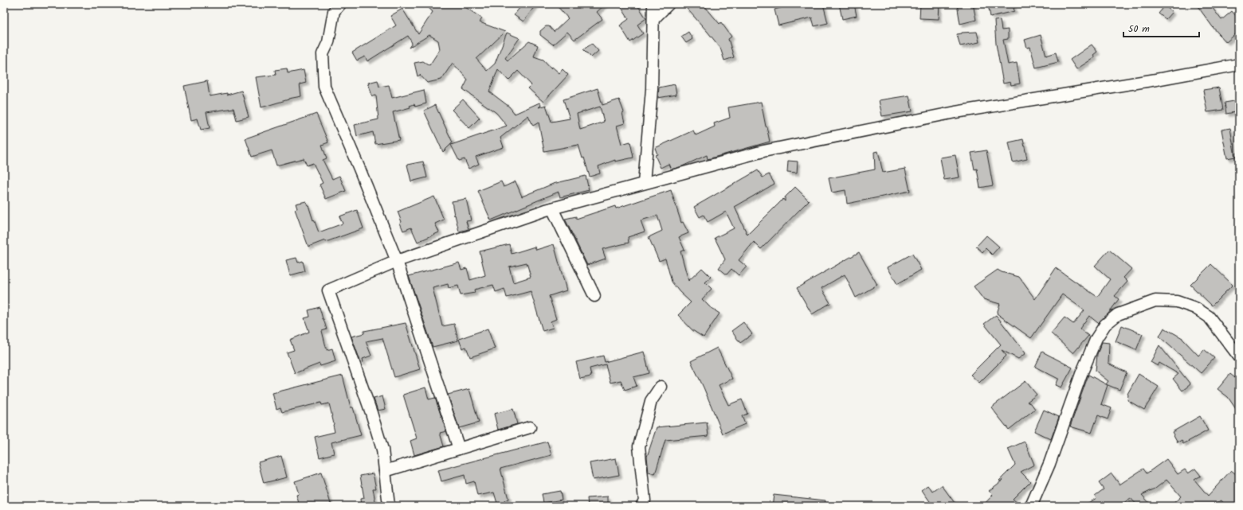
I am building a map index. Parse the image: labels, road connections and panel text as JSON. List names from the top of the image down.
{
  "scale_bar": "50 m"
}
